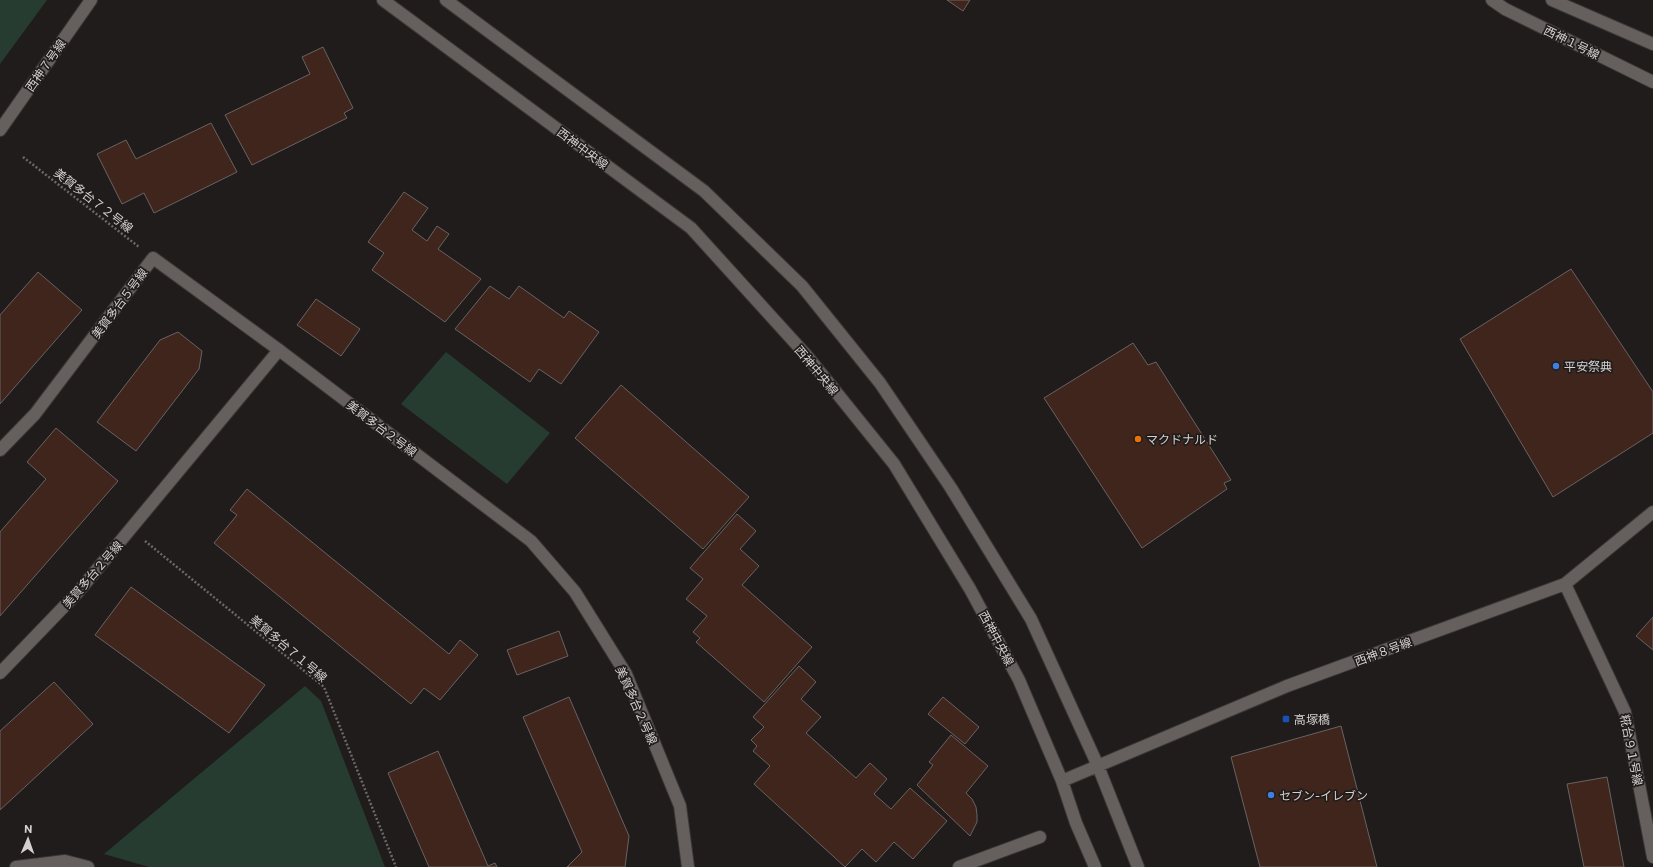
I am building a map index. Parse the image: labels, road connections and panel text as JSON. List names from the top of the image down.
{
  "streets": {
    "street": [
      "西神１号線",
      "西神７号線",
      "西神中央線",
      "美賀多台５号線",
      "美賀多台２号線",
      "西神８号線",
      "糀台９１号線"
    ],
    "path": ["美賀多台７２号線", "美賀多台７１号線"]
  },
  "crossings": [
    ["西神中央線", "西神８号線"],
    ["美賀多台７２号線", "美賀多台５号線"],
    ["美賀多台５号線", "美賀多台２号線"],
    ["美賀多台２号線", "美賀多台７１号線"],
    ["西神８号線", "糀台９１号線"]
  ],
  "places": {
    "other": ["平安祭典", "マクドナルド", "セブン-イレブン"],
    "transit": ["高塚橋"]
  },
  "north": "top"
}
